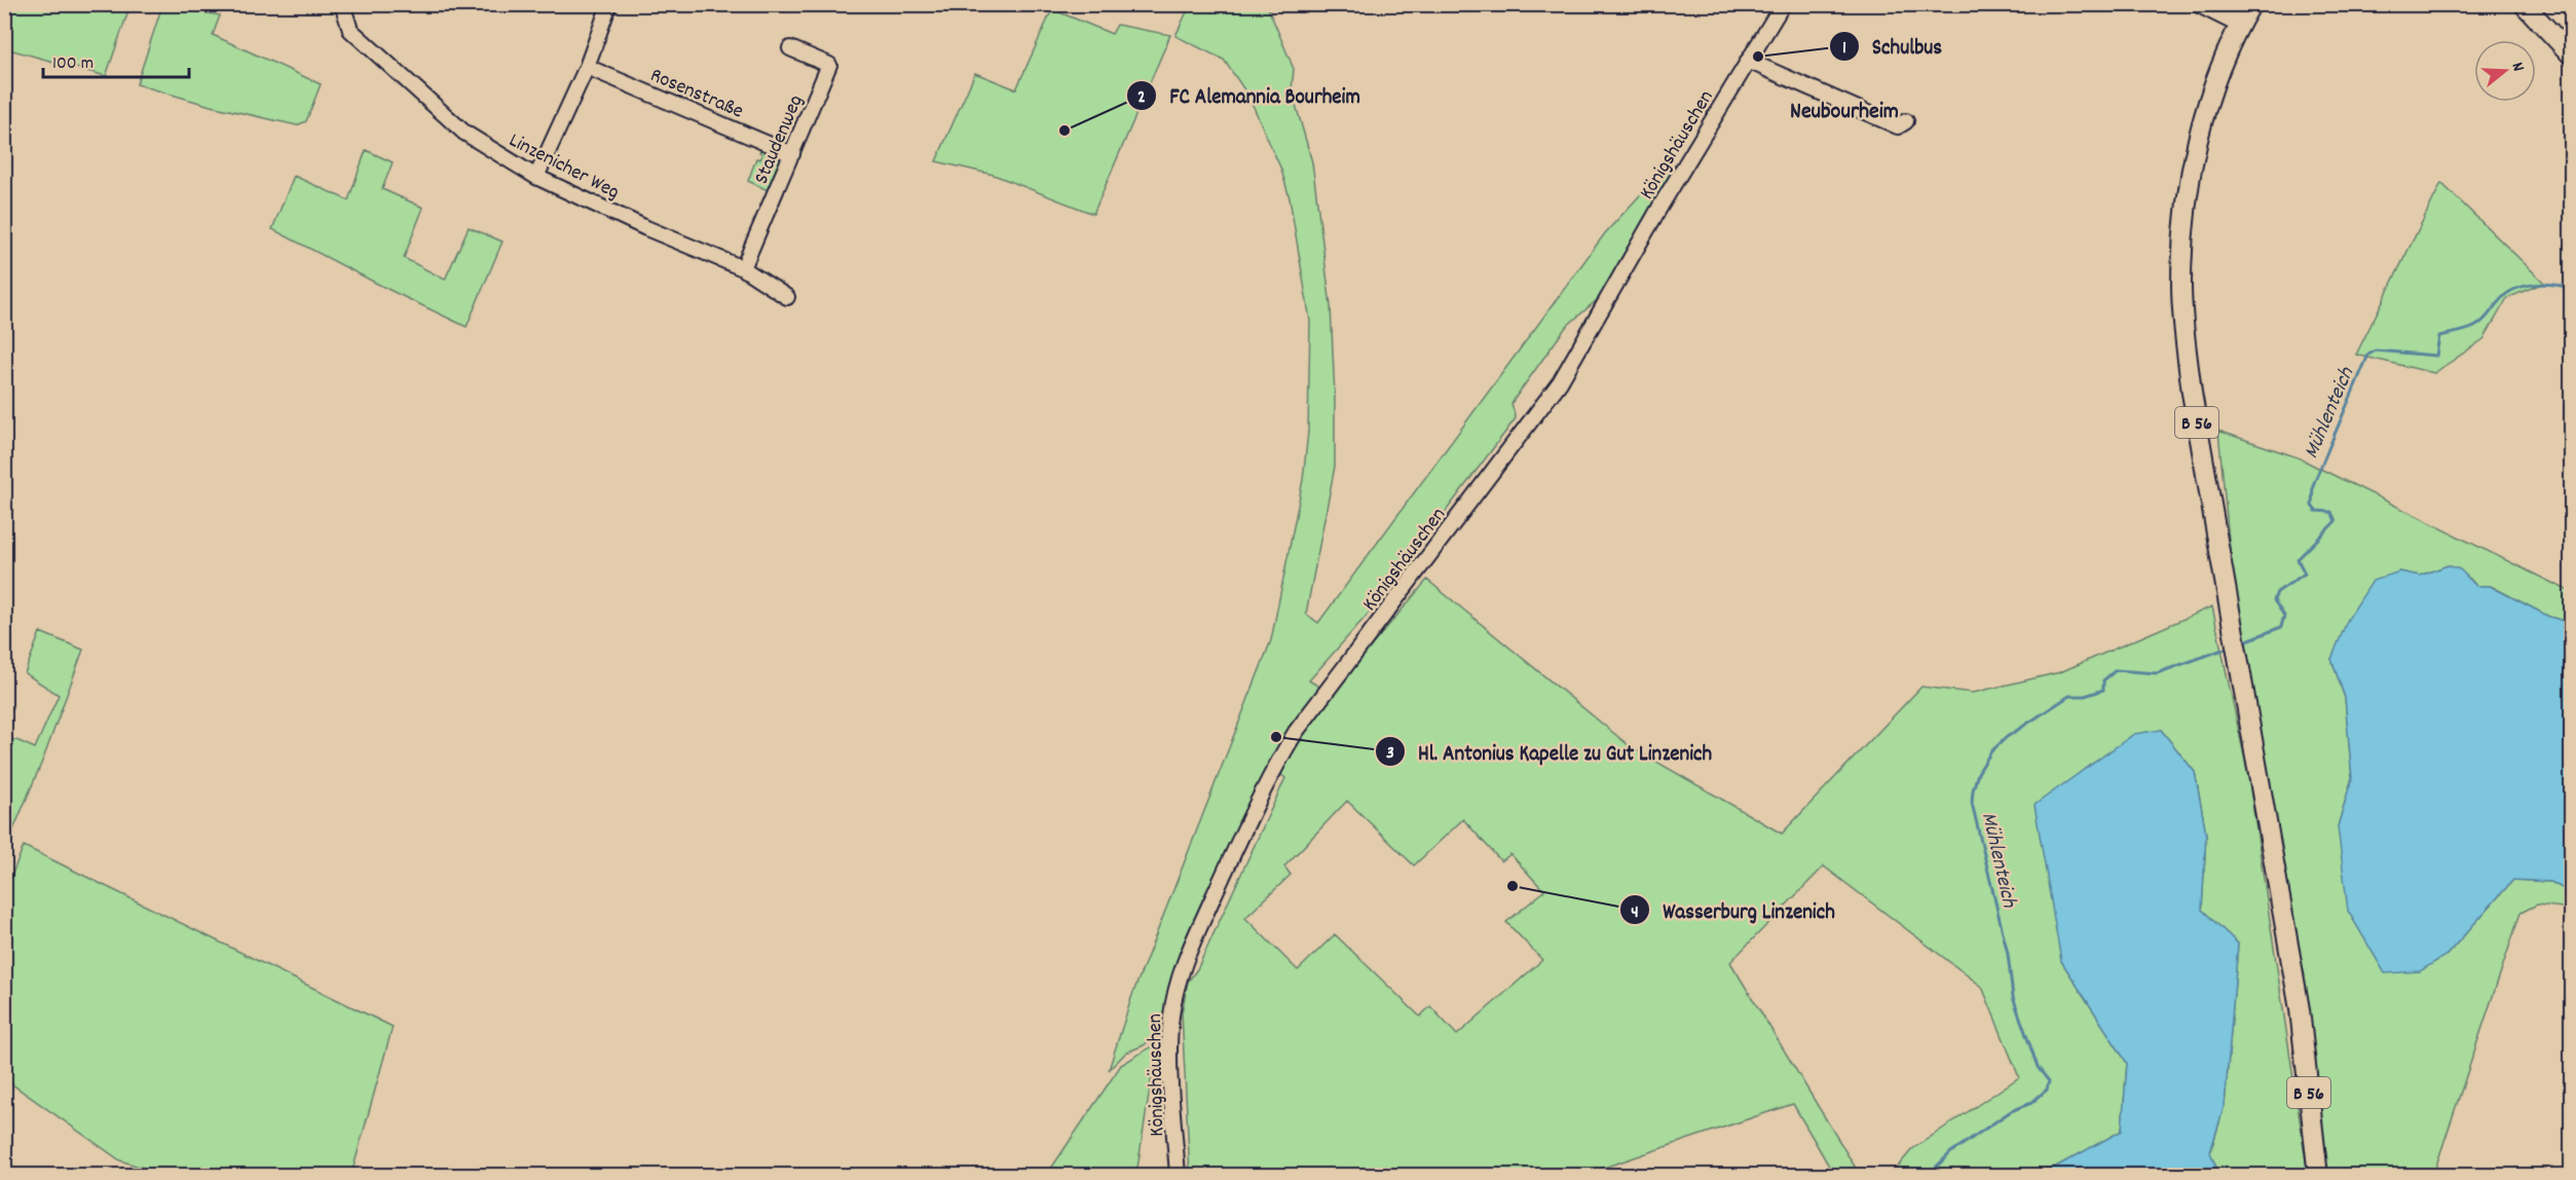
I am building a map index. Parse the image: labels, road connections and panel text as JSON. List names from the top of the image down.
{
  "streets": {
    "main road": ["B 56"],
    "street": [
      "Rosenstraße",
      "Staudenweg",
      "Königshäuschen",
      "Linzenicher Weg"
    ]
  },
  "crossings": [
    ["Rosenstraße", "Staudenweg"],
    ["Staudenweg", "Linzenicher Weg"]
  ],
  "districts": ["Neubourheim"],
  "water": ["Mühlenteich"],
  "places": [
    "Schulbus",
    "FC Alemannia Bourheim",
    "Hl. Antonius Kapelle zu Gut Linzenich",
    "Wasserburg Linzenich"
  ],
  "scale_bar": "100 m",
  "north": "right"
}
